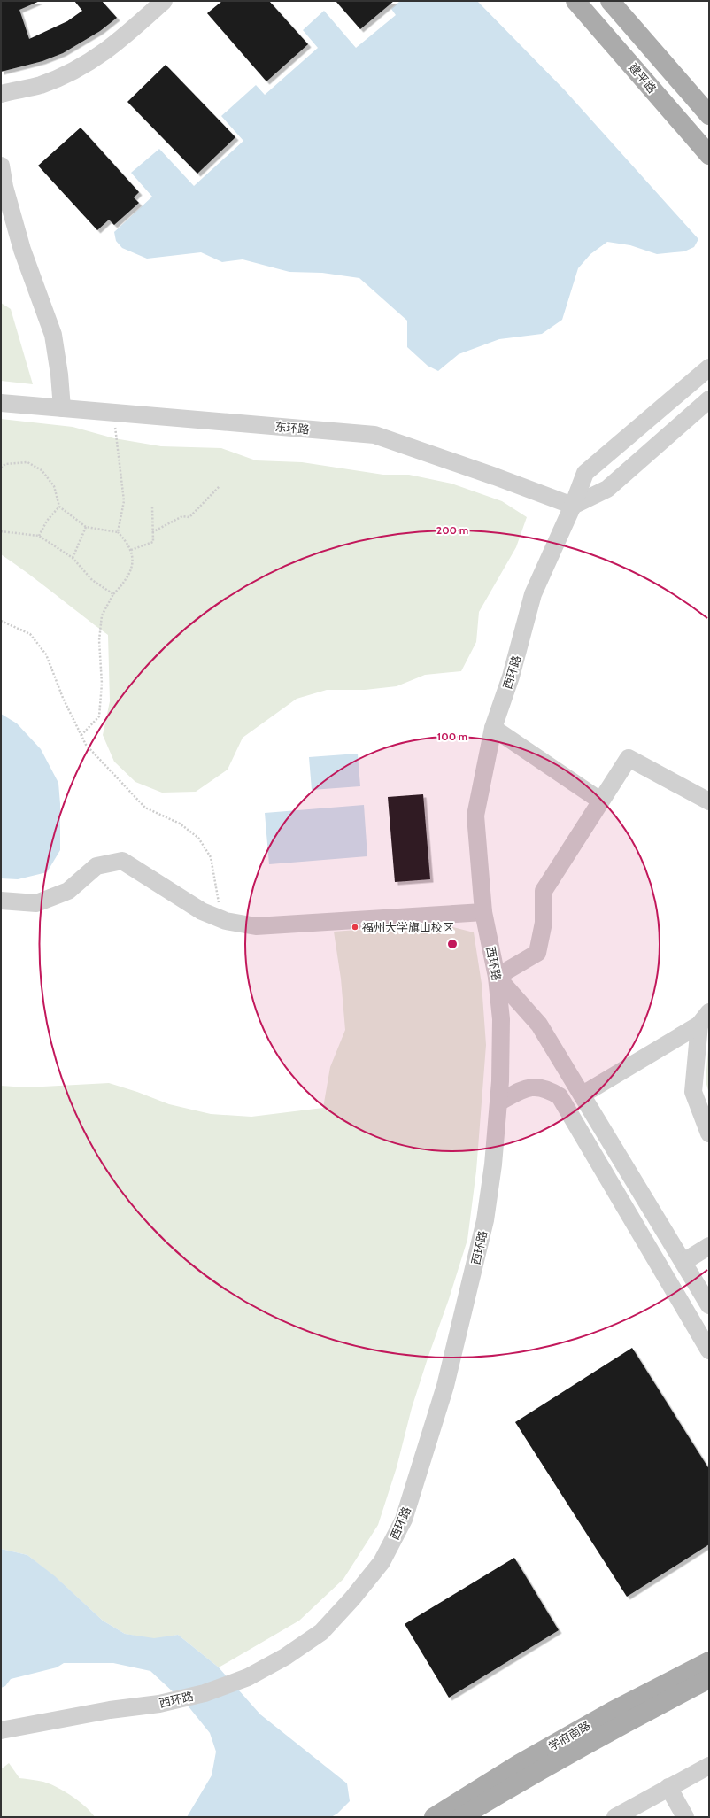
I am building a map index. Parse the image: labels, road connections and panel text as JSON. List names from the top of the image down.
{
  "streets": {
    "main road": ["建平路", "学府南路"],
    "street": ["东环路", "西环路"]
  },
  "crossings": [
    ["东环路", "西环路"]
  ],
  "places": ["福州大学旗山校区"],
  "rings": ["200 m", "100 m"]
}
